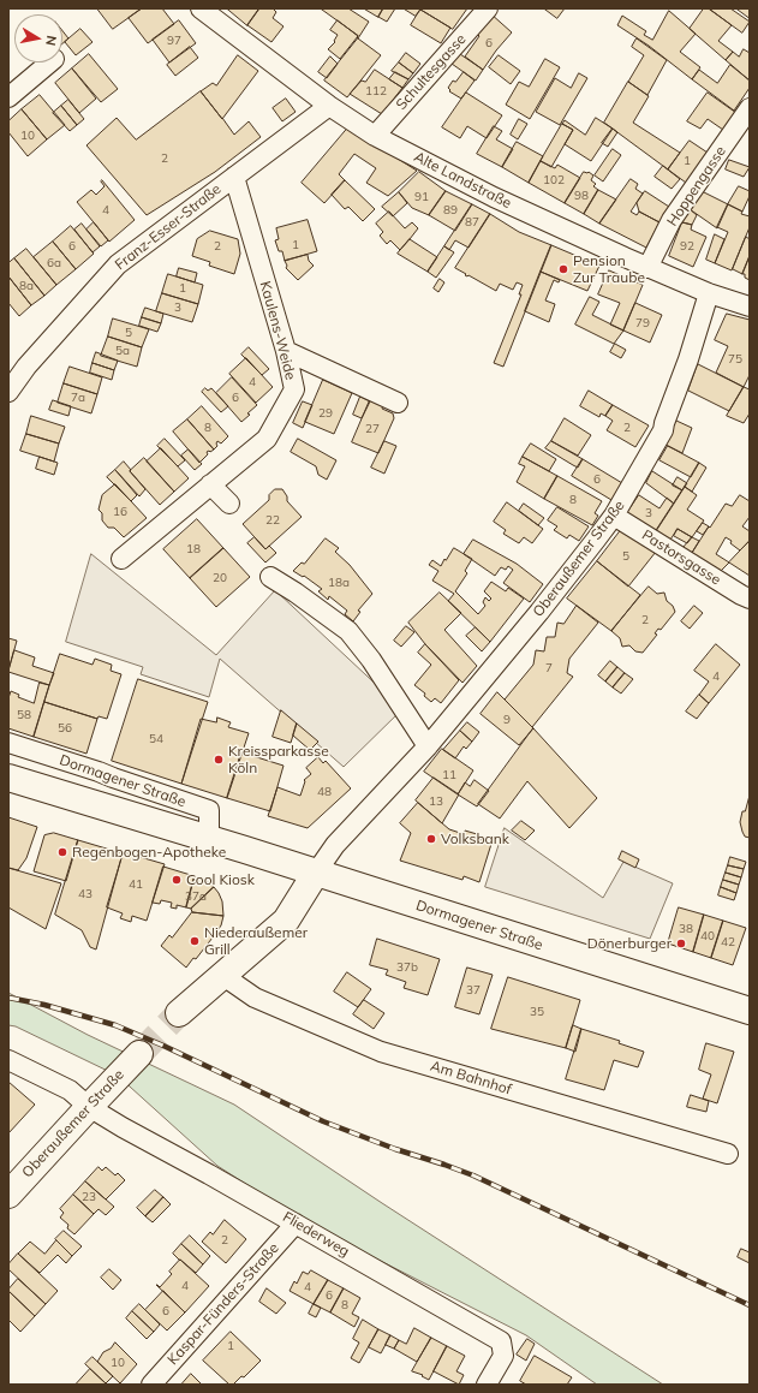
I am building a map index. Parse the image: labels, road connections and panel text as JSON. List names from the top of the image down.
{
  "streets": {
    "main road": ["Oberaußemer Straße", "Dormagener Straße"],
    "street": [
      "Schultesgasse",
      "Alte Landstraße",
      "Hoppengasse",
      "Franz-Esser-Straße",
      "Kaulens-Weide",
      "Pastorsgasse",
      "Am Bahnhof",
      "Fliederweg",
      "Kaspar-Fünders-Straße"
    ]
  },
  "crossings": [
    ["Schultesgasse", "Alte Landstraße"],
    ["Alte Landstraße", "Hoppengasse"],
    ["Alte Landstraße", "Franz-Esser-Straße"],
    ["Alte Landstraße", "Oberaußemer Straße"],
    ["Franz-Esser-Straße", "Kaulens-Weide"],
    ["Pastorsgasse", "Oberaußemer Straße"],
    ["Oberaußemer Straße", "Dormagener Straße"],
    ["Oberaußemer Straße", "Am Bahnhof"],
    ["Oberaußemer Straße", "Fliederweg"],
    ["Fliederweg", "Kaspar-Fünders-Straße"]
  ],
  "places": [
    "Pension Zur Traube",
    "Kreissparkasse Köln",
    "Volksbank",
    "Regenbogen-Apotheke",
    "Cool Kiosk",
    "Niederaußemer Grill",
    "Dönerburger"
  ],
  "house_numbers": [
    "97",
    "6",
    "112",
    "10",
    "2",
    "1",
    "102",
    "98",
    "91",
    "4",
    "89",
    "87",
    "1",
    "6",
    "2",
    "92",
    "6a",
    "8a",
    "1",
    "3",
    "79",
    "5",
    "5a",
    "75",
    "4",
    "7a",
    "6",
    "29",
    "8",
    "2",
    "27",
    "6",
    "8",
    "16",
    "3",
    "22",
    "18",
    "5",
    "20",
    "18a",
    "2",
    "7",
    "4",
    "58",
    "9",
    "56",
    "54",
    "11",
    "48",
    "13",
    "41",
    "43",
    "37a",
    "38",
    "40",
    "42",
    "37b",
    "37",
    "35",
    "23",
    "2",
    "4",
    "4",
    "6",
    "8",
    "6",
    "1",
    "10"
  ],
  "north": "right"
}
